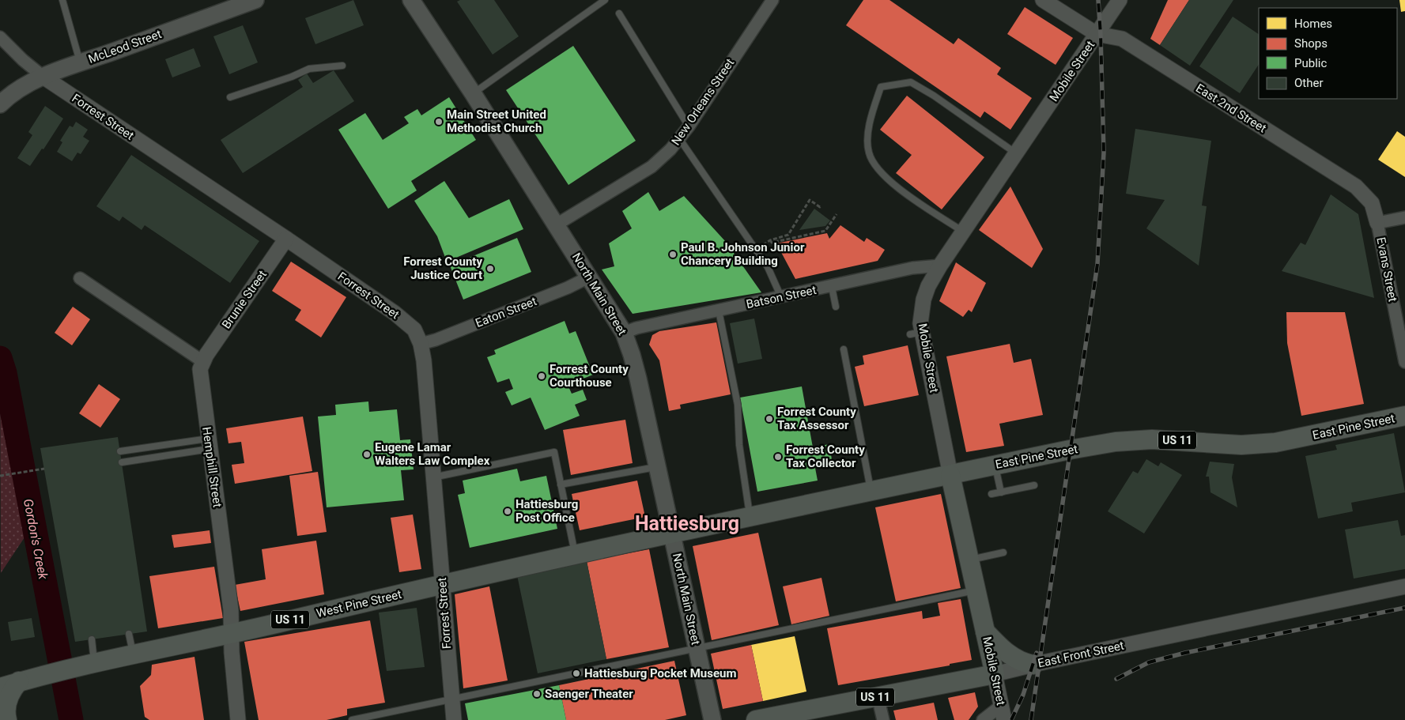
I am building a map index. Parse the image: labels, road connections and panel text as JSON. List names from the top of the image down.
{
  "streets": {
    "main road": [
      "McLeod Street",
      "Mobile Street",
      "North Main Street",
      "East Pine Street",
      "US 11",
      "West Pine Street",
      "East Front Street"
    ],
    "street": [
      "New Orleans Street",
      "East 2nd Street",
      "Forrest Street",
      "Evans Street",
      "Batson Street",
      "Brunie Street",
      "Eaton Street",
      "Hemphill Street"
    ]
  },
  "crossings": [
    ["McLeod Street", "Forrest Street"],
    ["Mobile Street", "East 2nd Street"],
    ["Mobile Street", "Batson Street"],
    ["Mobile Street", "East Pine Street"],
    ["Mobile Street", "East Front Street"],
    ["New Orleans Street", "North Main Street"],
    ["East 2nd Street", "Evans Street"],
    ["Forrest Street", "Brunie Street"],
    ["Forrest Street", "Eaton Street"],
    ["Forrest Street", "West Pine Street"],
    ["North Main Street", "Batson Street"],
    ["North Main Street", "Eaton Street"],
    ["North Main Street", "East Pine Street"],
    ["North Main Street", "West Pine Street"],
    ["Brunie Street", "Hemphill Street"],
    ["East Pine Street", "West Pine Street"],
    ["Hemphill Street", "West Pine Street"]
  ],
  "districts": ["Hattiesburg"],
  "water": ["Gordon's Creek"],
  "places": [
    "Main Street United Methodist Church",
    "Paul B. Johnson Junior Chancery Building",
    "Forrest County Justice Court",
    "Forrest County Courthouse",
    "Forrest County Tax Assessor",
    "Eugene Lamar Walters Law Complex",
    "Forrest County Tax Collector",
    "Hattiesburg Post Office",
    "Hattiesburg Pocket Museum",
    "Saenger Theater"
  ],
  "legend": [
    "Homes",
    "Shops",
    "Public",
    "Other"
  ]
}
